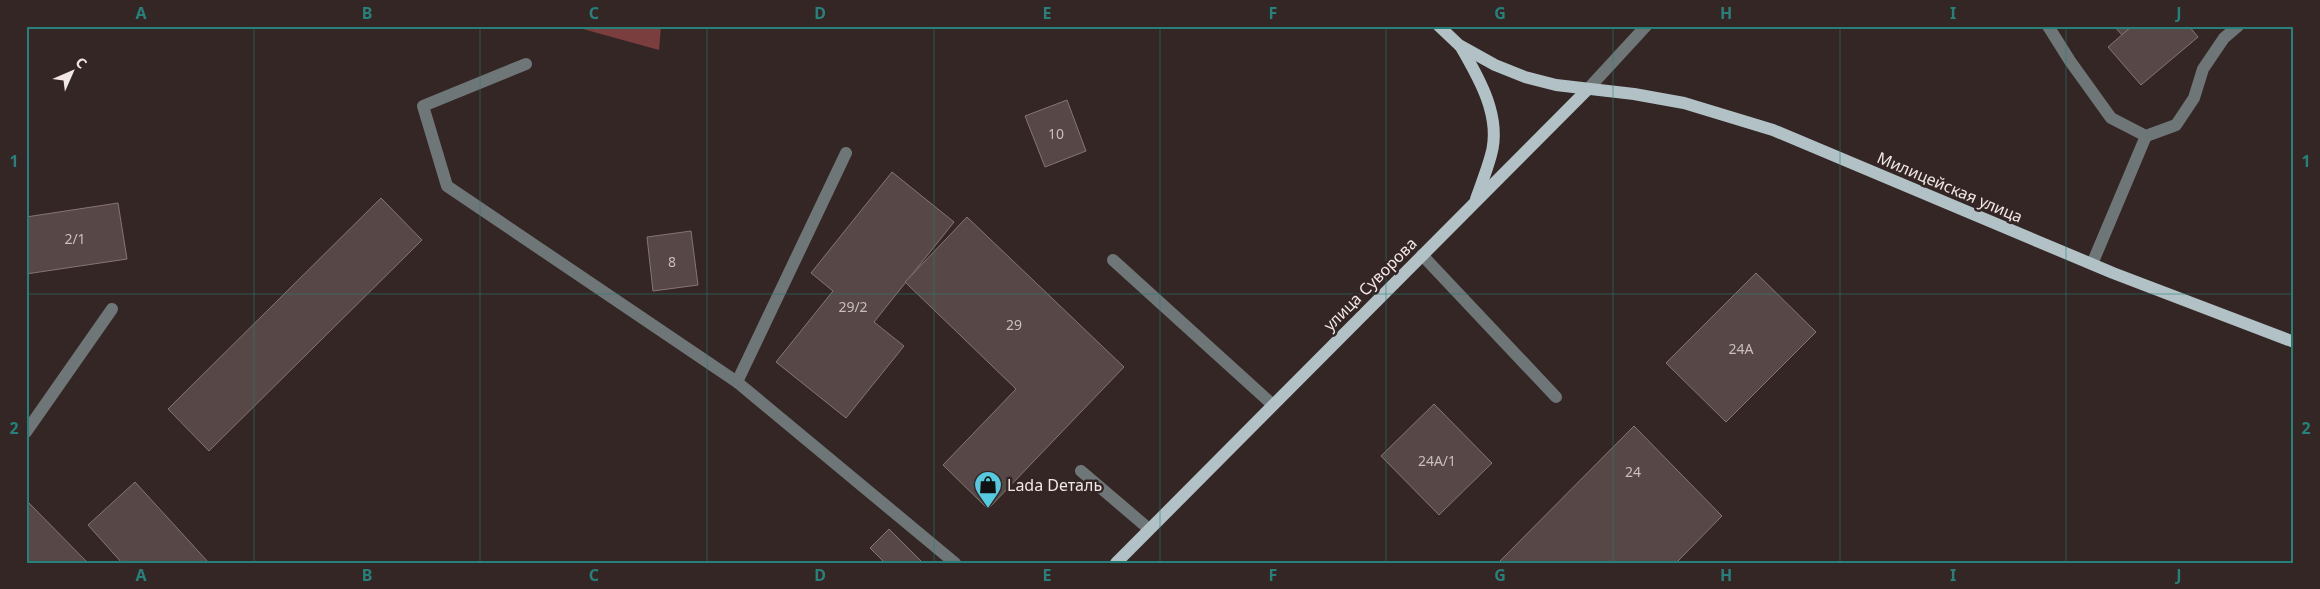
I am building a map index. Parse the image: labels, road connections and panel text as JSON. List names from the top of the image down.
{
  "streets": {
    "main road": ["Милицейская улица", "улица Суворова"]
  },
  "crossings": [
    ["Милицейская улица", "улица Суворова"]
  ],
  "places": {
    "shop": ["Lada Dеталь"]
  },
  "house_numbers": [
    "10",
    "2/1",
    "8",
    "29/2",
    "29",
    "24А",
    "24А/1",
    "24"
  ],
  "north": "top right",
  "grid": {
    "columns": [
      "A",
      "B",
      "C",
      "D",
      "E",
      "F",
      "G",
      "H",
      "I",
      "J"
    ],
    "rows": ["1", "2"]
  }
}
